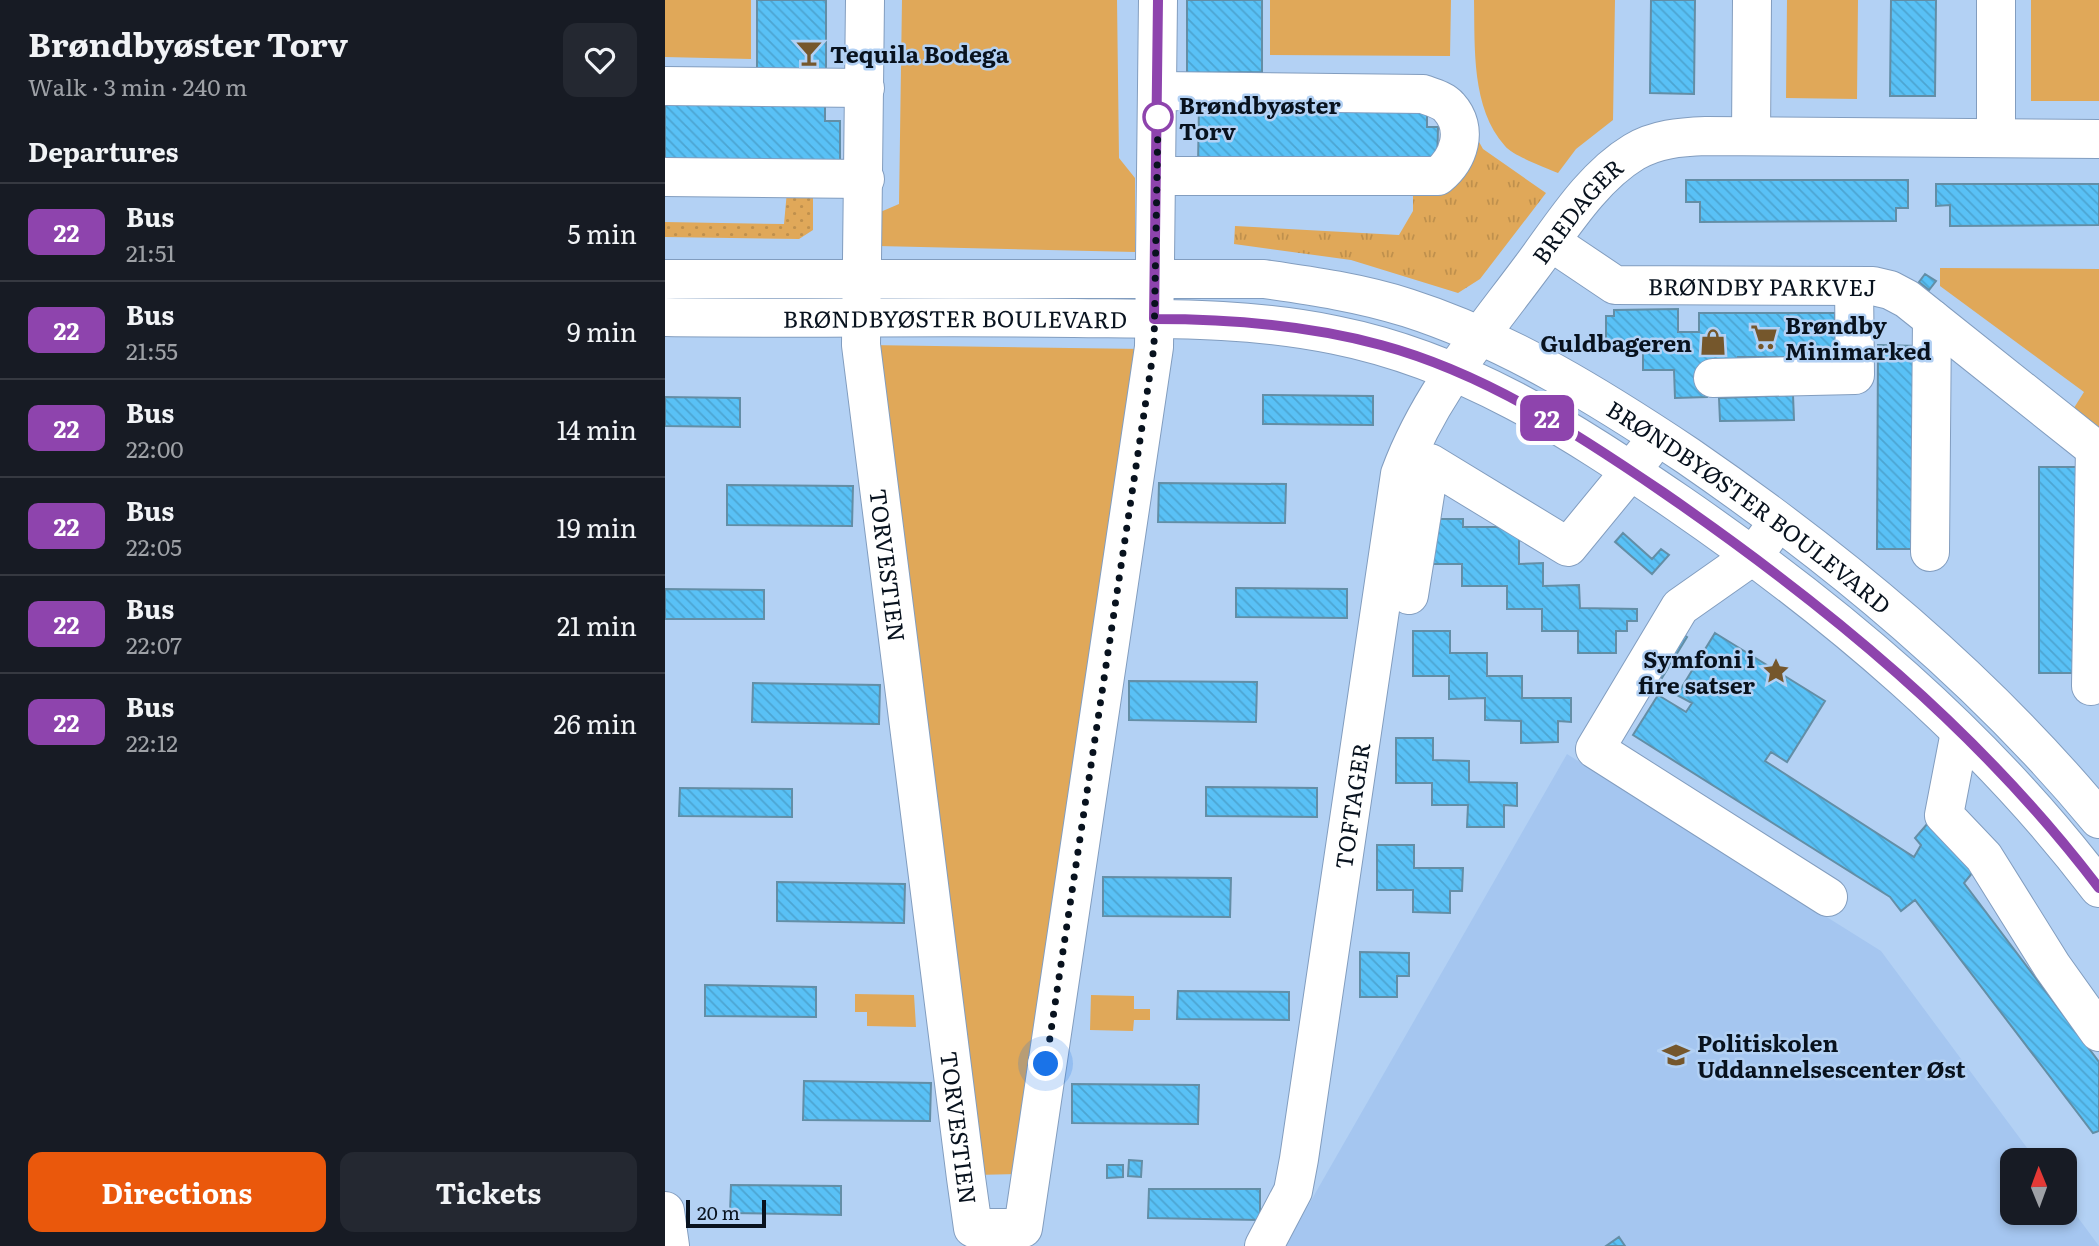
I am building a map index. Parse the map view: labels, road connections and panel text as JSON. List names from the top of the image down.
{
  "streets": {
    "street": [
      "BREDAGER",
      "BRØNDBY PARKVEJ",
      "BRØNDBYØSTER BOULEVARD",
      "TORVESTIEN",
      "TOFTAGER"
    ]
  },
  "crossings": [
    ["BREDAGER", "BRØNDBY PARKVEJ"],
    ["BREDAGER", "BRØNDBYØSTER BOULEVARD"],
    ["BREDAGER", "TOFTAGER"],
    ["BRØNDBYØSTER BOULEVARD", "TORVESTIEN"],
    ["BRØNDBYØSTER BOULEVARD", "TOFTAGER"]
  ],
  "places": {
    "bar": ["Tequila Bodega"],
    "other": ["Brøndbyøster Torv"],
    "supermarket": ["Brøndby Minimarked"],
    "shop": ["Guldbageren"],
    "place": ["Symfoni i fire satser"],
    "school or university": ["Politiskolen Uddannelsescenter Øst"]
  },
  "lines": ["bus line 22"],
  "scale_bar": "20 m",
  "north": "top",
  "page": {
    "heading": [
      ["Brøndbyøster Torv", "Walk · 3 min · 240 m"],
      "Departures"
    ],
    "on_map": "22",
    "list": [
      {
        "mark": "22",
        "name": "Bus",
        "note": "21:51",
        "value": "5 min"
      },
      {
        "mark": "22",
        "name": "Bus",
        "note": "21:55",
        "value": "9 min"
      },
      {
        "mark": "22",
        "name": "Bus",
        "note": "22:00",
        "value": "14 min"
      },
      {
        "mark": "22",
        "name": "Bus",
        "note": "22:05",
        "value": "19 min"
      },
      {
        "mark": "22",
        "name": "Bus",
        "note": "22:07",
        "value": "21 min"
      },
      {
        "mark": "22",
        "name": "Bus",
        "note": "22:12",
        "value": "26 min"
      }
    ],
    "buttons": ["Directions", "Tickets"],
    "scale": "20 m"
  }
}
